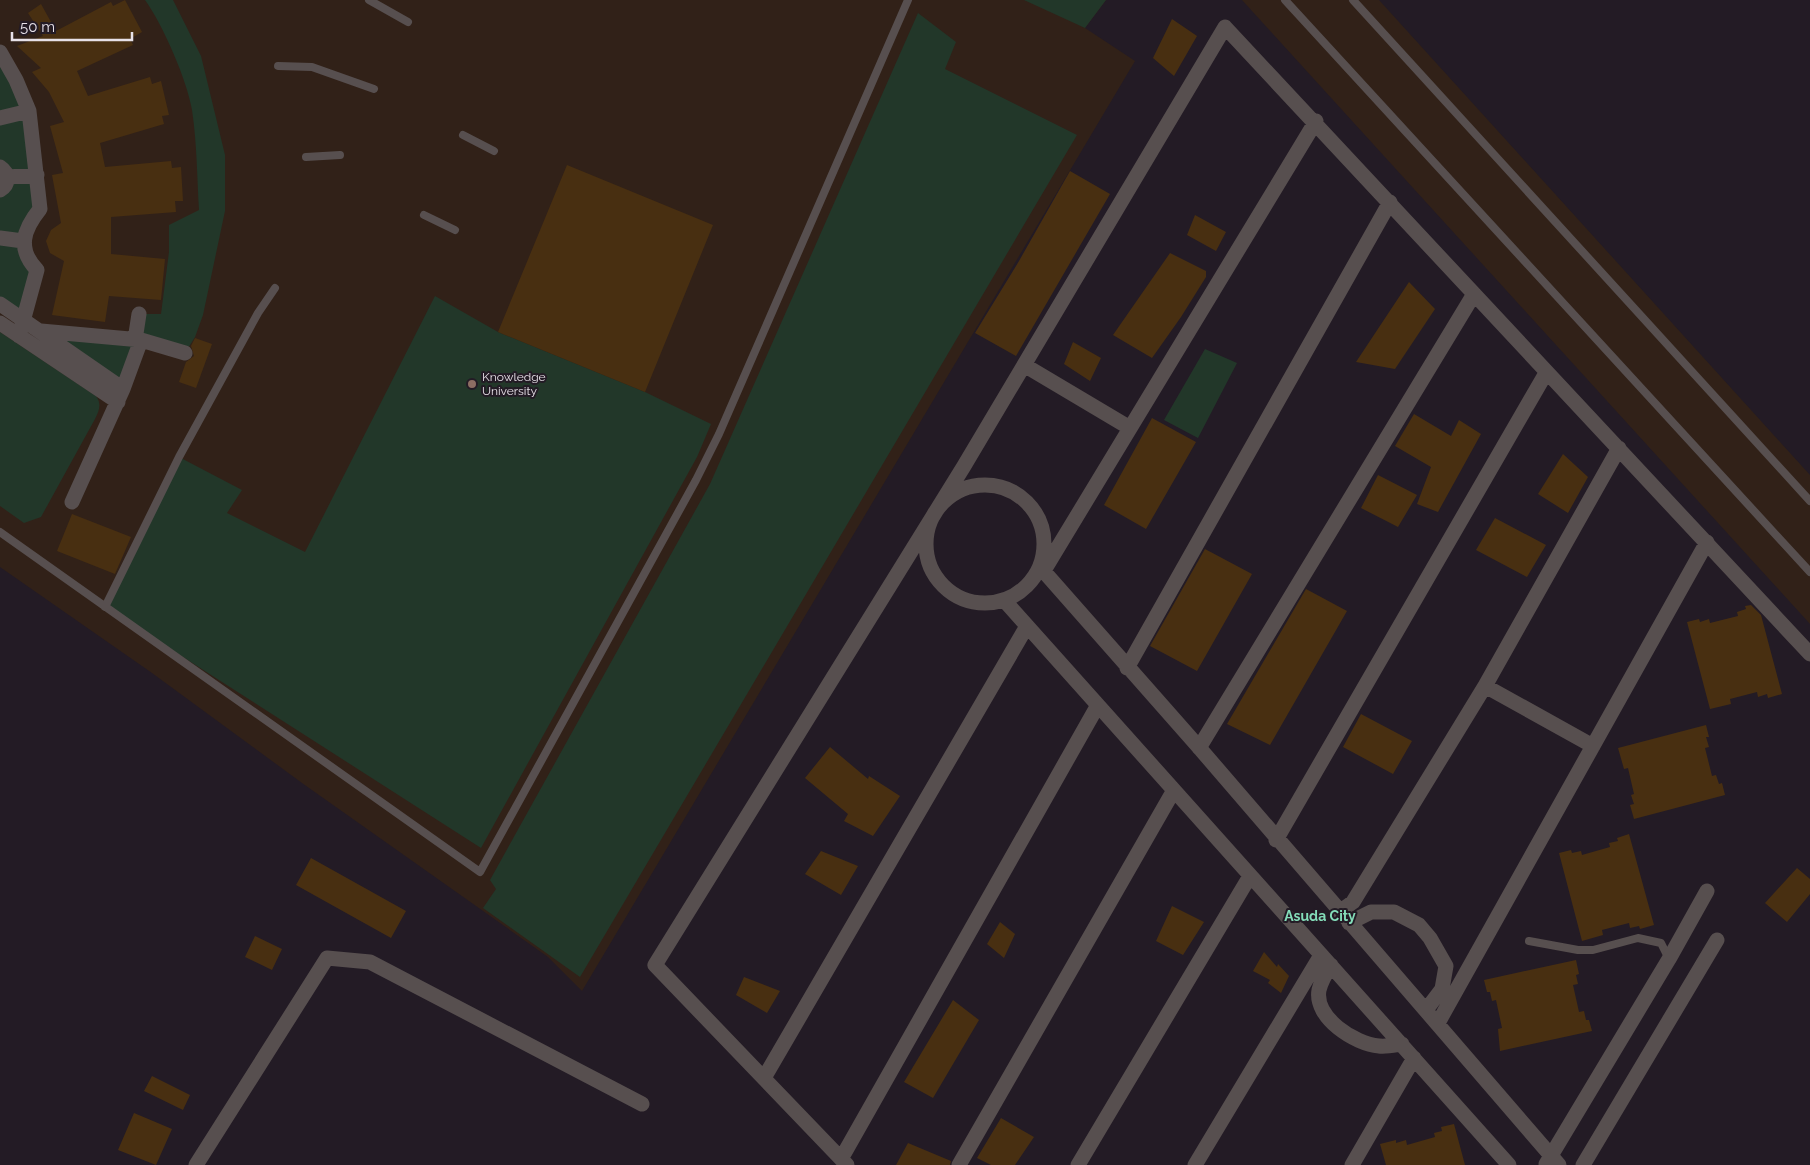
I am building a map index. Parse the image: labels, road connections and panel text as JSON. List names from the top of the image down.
{
  "districts": ["Asuda City"],
  "places": ["Knowledge University"],
  "scale_bar": "50 m"
}
